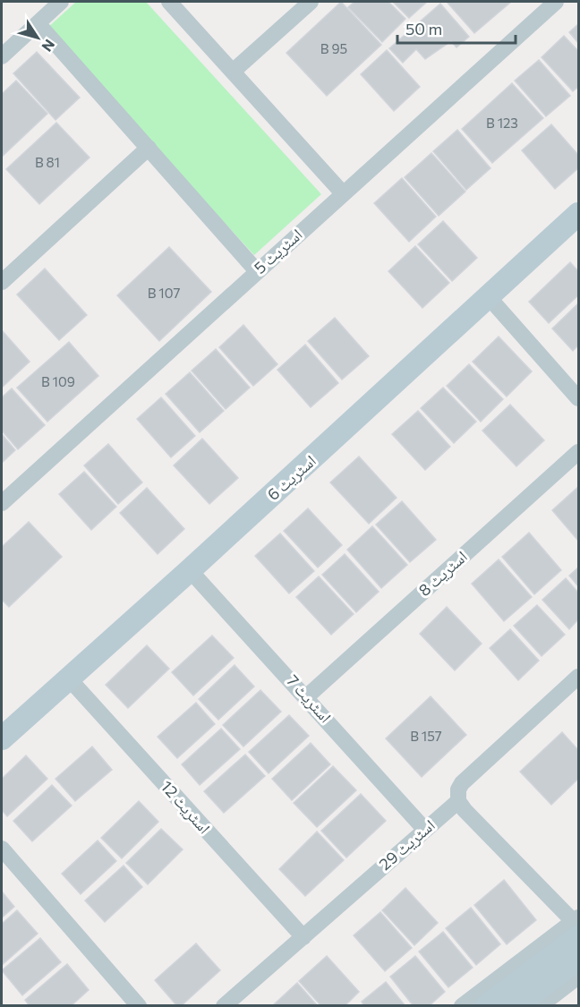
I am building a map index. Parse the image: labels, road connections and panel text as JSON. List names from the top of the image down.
{
  "streets": {
    "street": [
      "اسٹریٹ 5",
      "اسٹریٹ 6",
      "اسٹریٹ 8",
      "اسٹریٹ 7",
      "اسٹریٹ 12",
      "اسٹریٹ 29"
    ]
  },
  "crossings": [
    ["اسٹریٹ 6", "اسٹریٹ 7"],
    ["اسٹریٹ 6", "اسٹریٹ 12"],
    ["اسٹریٹ 8", "اسٹریٹ 7"],
    ["اسٹریٹ 7", "اسٹریٹ 29"],
    ["اسٹریٹ 12", "اسٹریٹ 29"]
  ],
  "house_numbers": [
    "B 95",
    "B 123",
    "B 81",
    "B 107",
    "B 109",
    "B 157"
  ],
  "scale_bar": "50 m",
  "north": "bottom right"
}
